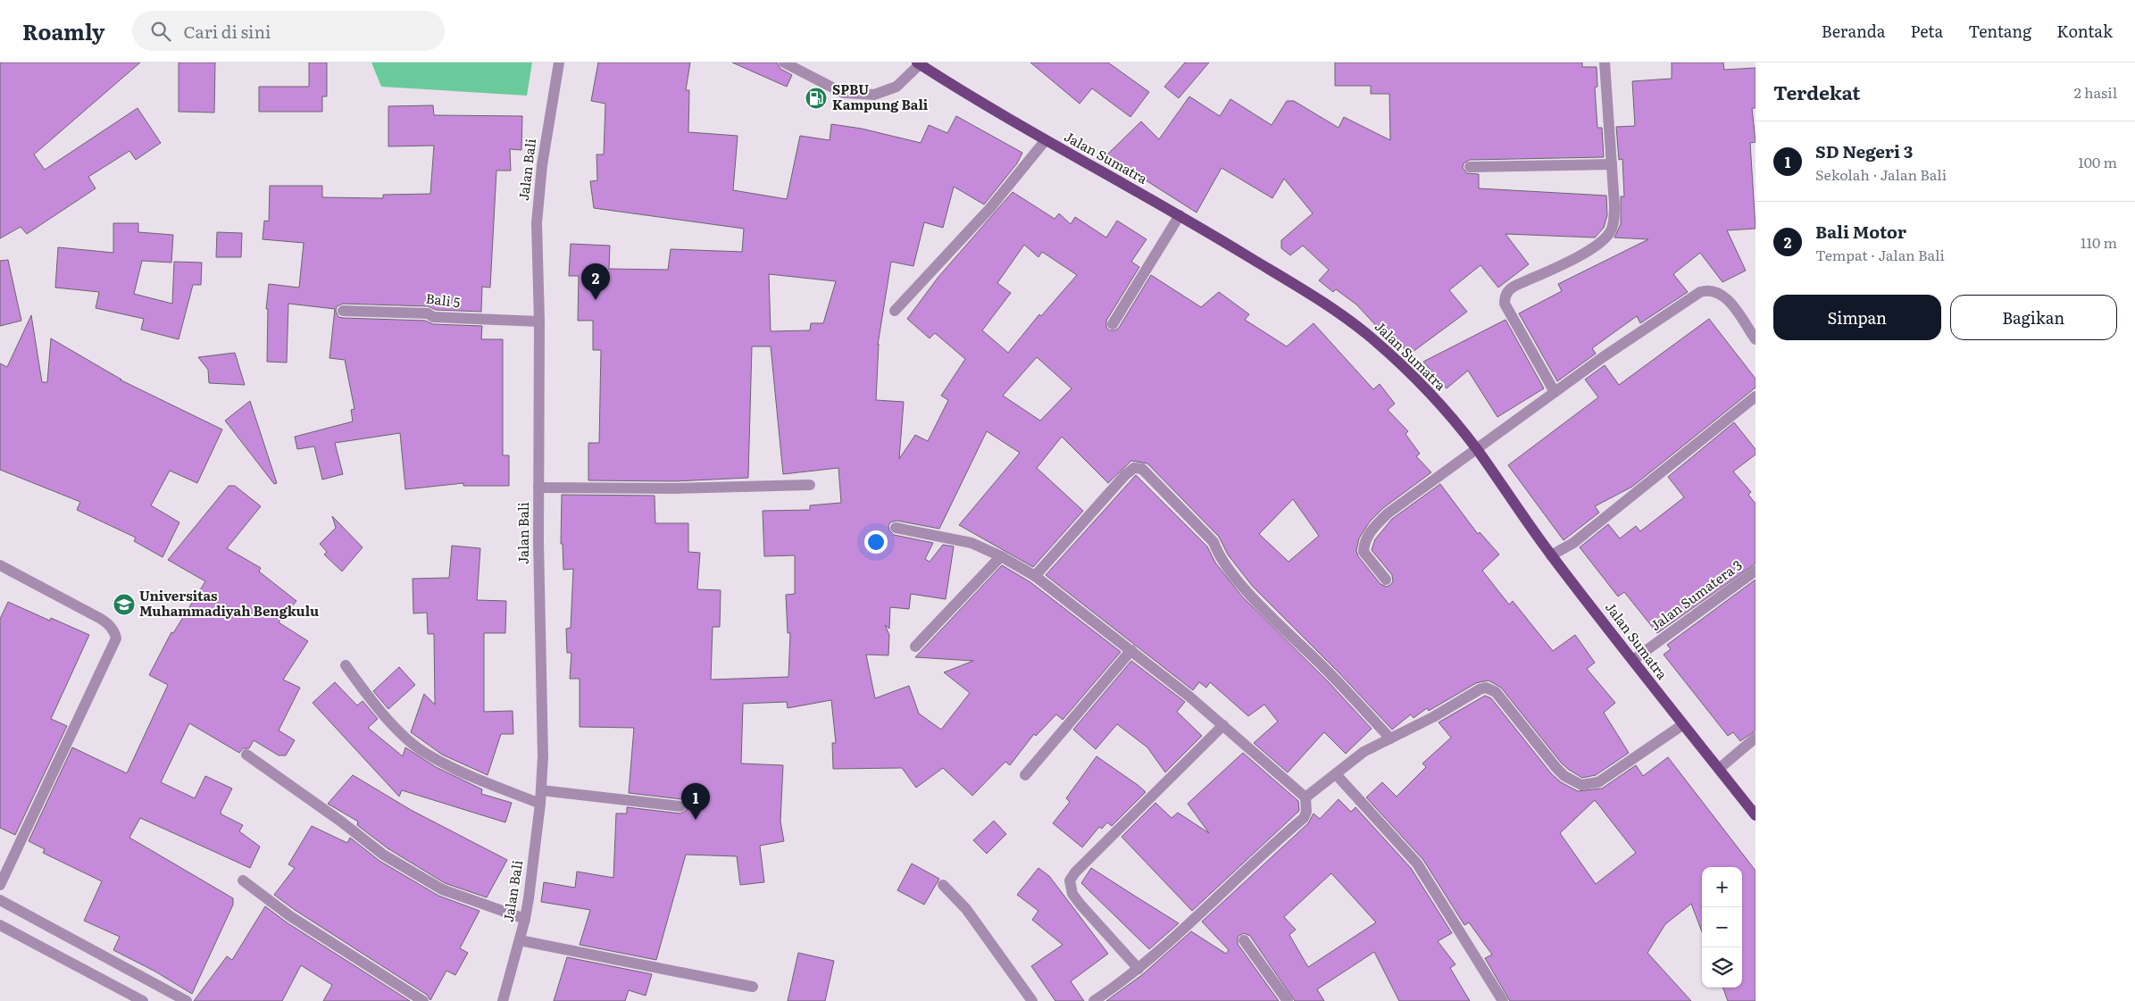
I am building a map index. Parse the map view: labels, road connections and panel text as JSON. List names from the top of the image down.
{
  "streets": {
    "main road": ["Jalan Sumatra"],
    "street": ["Jalan Bali", "Bali 5", "Jalan Sumatera 3"]
  },
  "crossings": [
    ["Jalan Sumatra", "Jalan Sumatera 3"],
    ["Jalan Bali", "Bali 5"]
  ],
  "places": {
    "fuel station": ["SPBU Kampung Bali"],
    "school or university": ["Universitas Muhammadiyah Bengkulu"]
  },
  "page": {
    "header": "Roamly",
    "search": "Cari di sini",
    "nav": [
      "Beranda",
      "Peta",
      "Tentang",
      "Kontak"
    ],
    "heading": ["Terdekat", "2 hasil"],
    "list": [
      {
        "mark": "1",
        "name": "SD Negeri 3",
        "note": "Sekolah · Jalan Bali",
        "value": "100 m"
      },
      {
        "mark": "2",
        "name": "Bali Motor",
        "note": "Tempat · Jalan Bali",
        "value": "110 m"
      }
    ],
    "pins": ["2", "1"],
    "buttons": ["Simpan", "Bagikan"],
    "map_buttons": ["+", "−"]
  }
}
